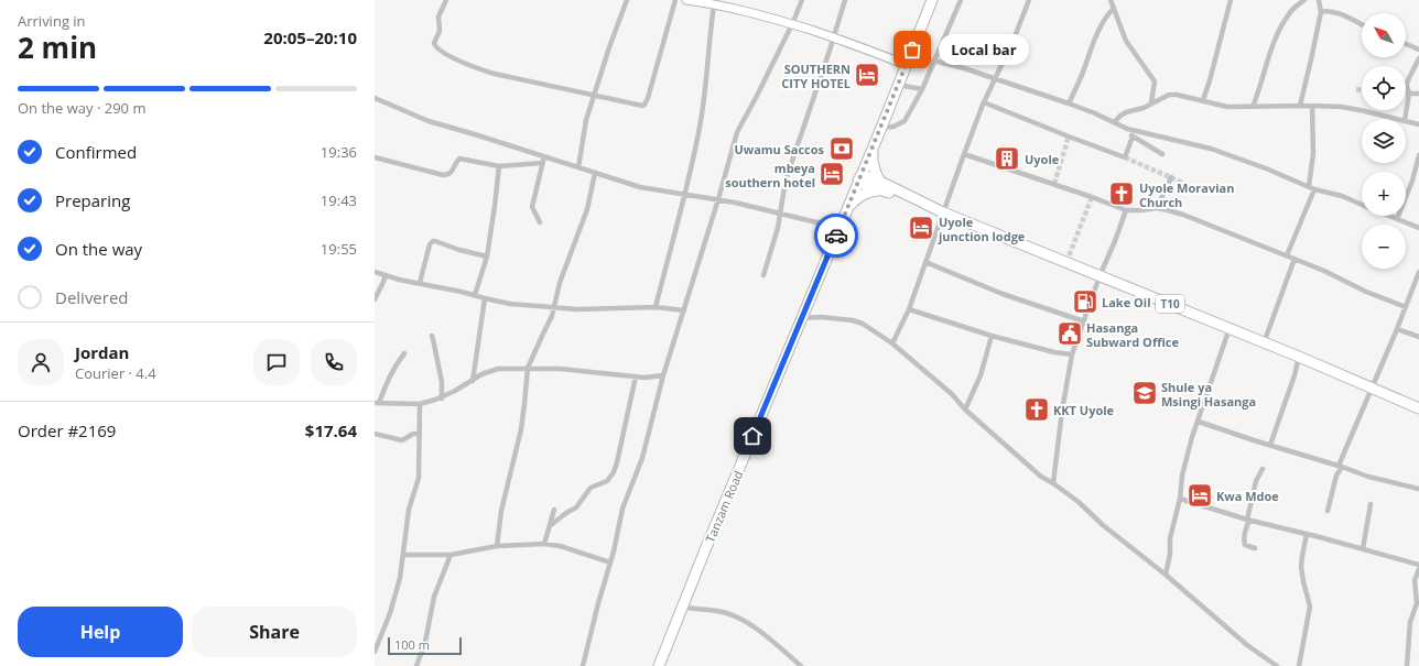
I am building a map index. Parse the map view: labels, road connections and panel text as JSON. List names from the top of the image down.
{
  "streets": {
    "highway": ["T10", "Tanzam Road"]
  },
  "crossings": [
    ["T10", "Tanzam Road"]
  ],
  "places": {
    "other": ["Local bar"],
    "hotel": [
      "SOUTHERN CITY HOTEL",
      "mbeya southern hotel",
      "Uyole junction lodge",
      "Kwa Mdoe"
    ],
    "bank": ["Uwamu Saccos"],
    "building": ["Uyole"],
    "church": ["Uyole Moravian Church", "KKT Uyole"],
    "fuel station": ["Lake Oil"],
    "public building": ["Hasanga Subward Office"],
    "school or university": ["Shule ya Msingi Hasanga"]
  },
  "scale_bar": "100 m",
  "north": "top left",
  "page": {
    "heading": ["2 min", "Arriving in", "20:05–20:10"],
    "panel": [
      "Jordan",
      "Courier · 4.4",
      "Order #2169",
      "$17.64"
    ],
    "map_buttons": ["+", "−"],
    "bubble": "Local bar",
    "bar": "On the way · 290 m",
    "list": [
      ["Confirmed", "19:36"],
      ["Preparing", "19:43"],
      ["On the way", "19:55"],
      "Delivered"
    ],
    "buttons": ["Help", "Share"],
    "scale": "100 m"
  }
}
